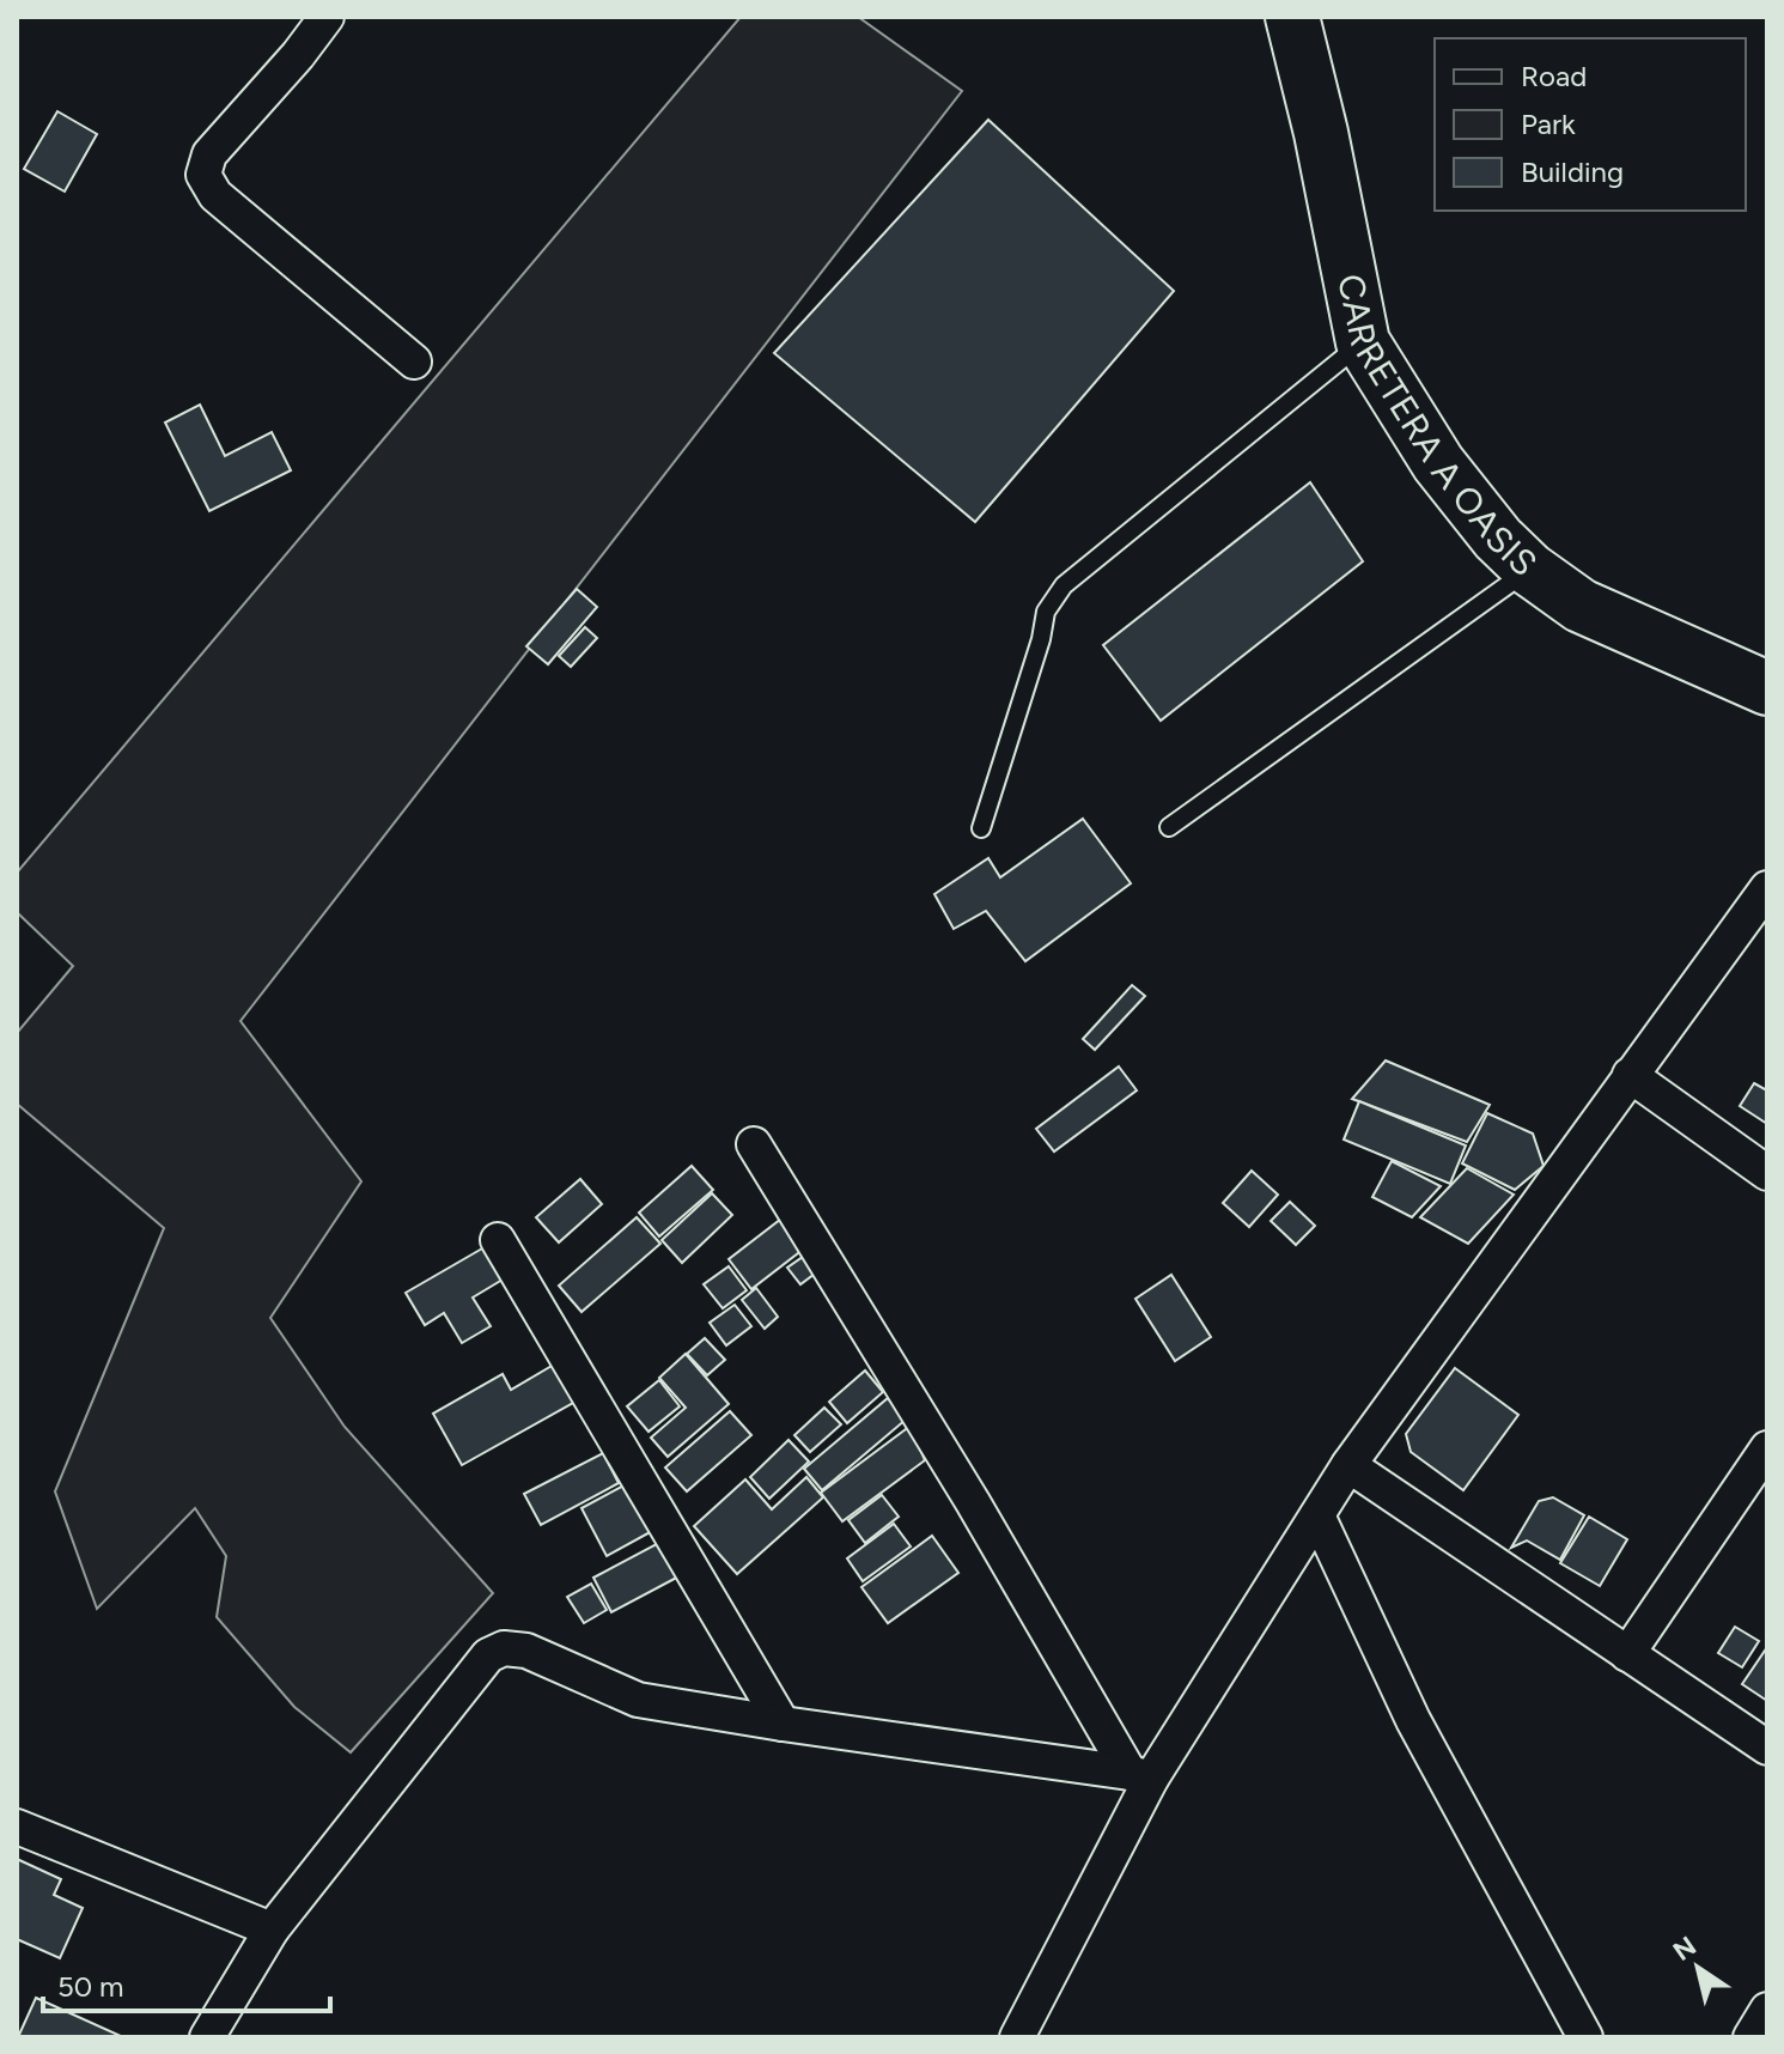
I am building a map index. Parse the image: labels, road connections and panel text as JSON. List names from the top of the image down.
{
  "streets": {
    "main road": ["CARRETERA A OASIS"]
  },
  "legend": ["Road", "Park", "Building"],
  "scale_bar": "50 m",
  "north": "top left"
}
